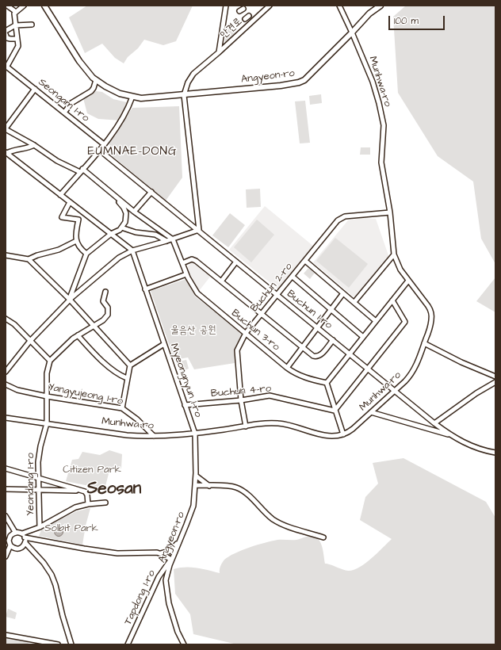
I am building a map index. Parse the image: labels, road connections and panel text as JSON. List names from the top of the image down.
{
  "streets": {
    "main road": ["Angyeon-ro"],
    "street": [
      "안견로",
      "Munhwa-ro",
      "Seongam 1-ro",
      "Buchun 2-ro",
      "Buchun 1-ro",
      "Buchun 3-ro",
      "Myeongnyun 1-ro",
      "Buchun 4-ro",
      "Yangyujeong 1-ro",
      "Yeondang 1-ro",
      "Tapdong 1-ro"
    ]
  },
  "crossings": [
    ["Angyeon-ro", "Munhwa-ro"],
    ["Angyeon-ro", "Myeongnyun 1-ro"],
    ["Angyeon-ro", "Tapdong 1-ro"],
    ["Munhwa-ro", "Buchun 2-ro"],
    ["Munhwa-ro", "Buchun 1-ro"],
    ["Munhwa-ro", "Myeongnyun 1-ro"],
    ["Munhwa-ro", "Yangyujeong 1-ro"],
    ["Munhwa-ro", "Yeondang 1-ro"],
    ["Buchun 2-ro", "Buchun 1-ro"],
    ["Buchun 2-ro", "Buchun 3-ro"],
    ["Buchun 2-ro", "Buchun 4-ro"],
    ["Myeongnyun 1-ro", "Buchun 4-ro"],
    ["Yangyujeong 1-ro", "Yeondang 1-ro"]
  ],
  "districts": ["EUMNAE-DONG", "Seosan"],
  "parks": ["울음산 공원", "Citizen Park", "Solbit Park"],
  "scale_bar": "100 m"
}
